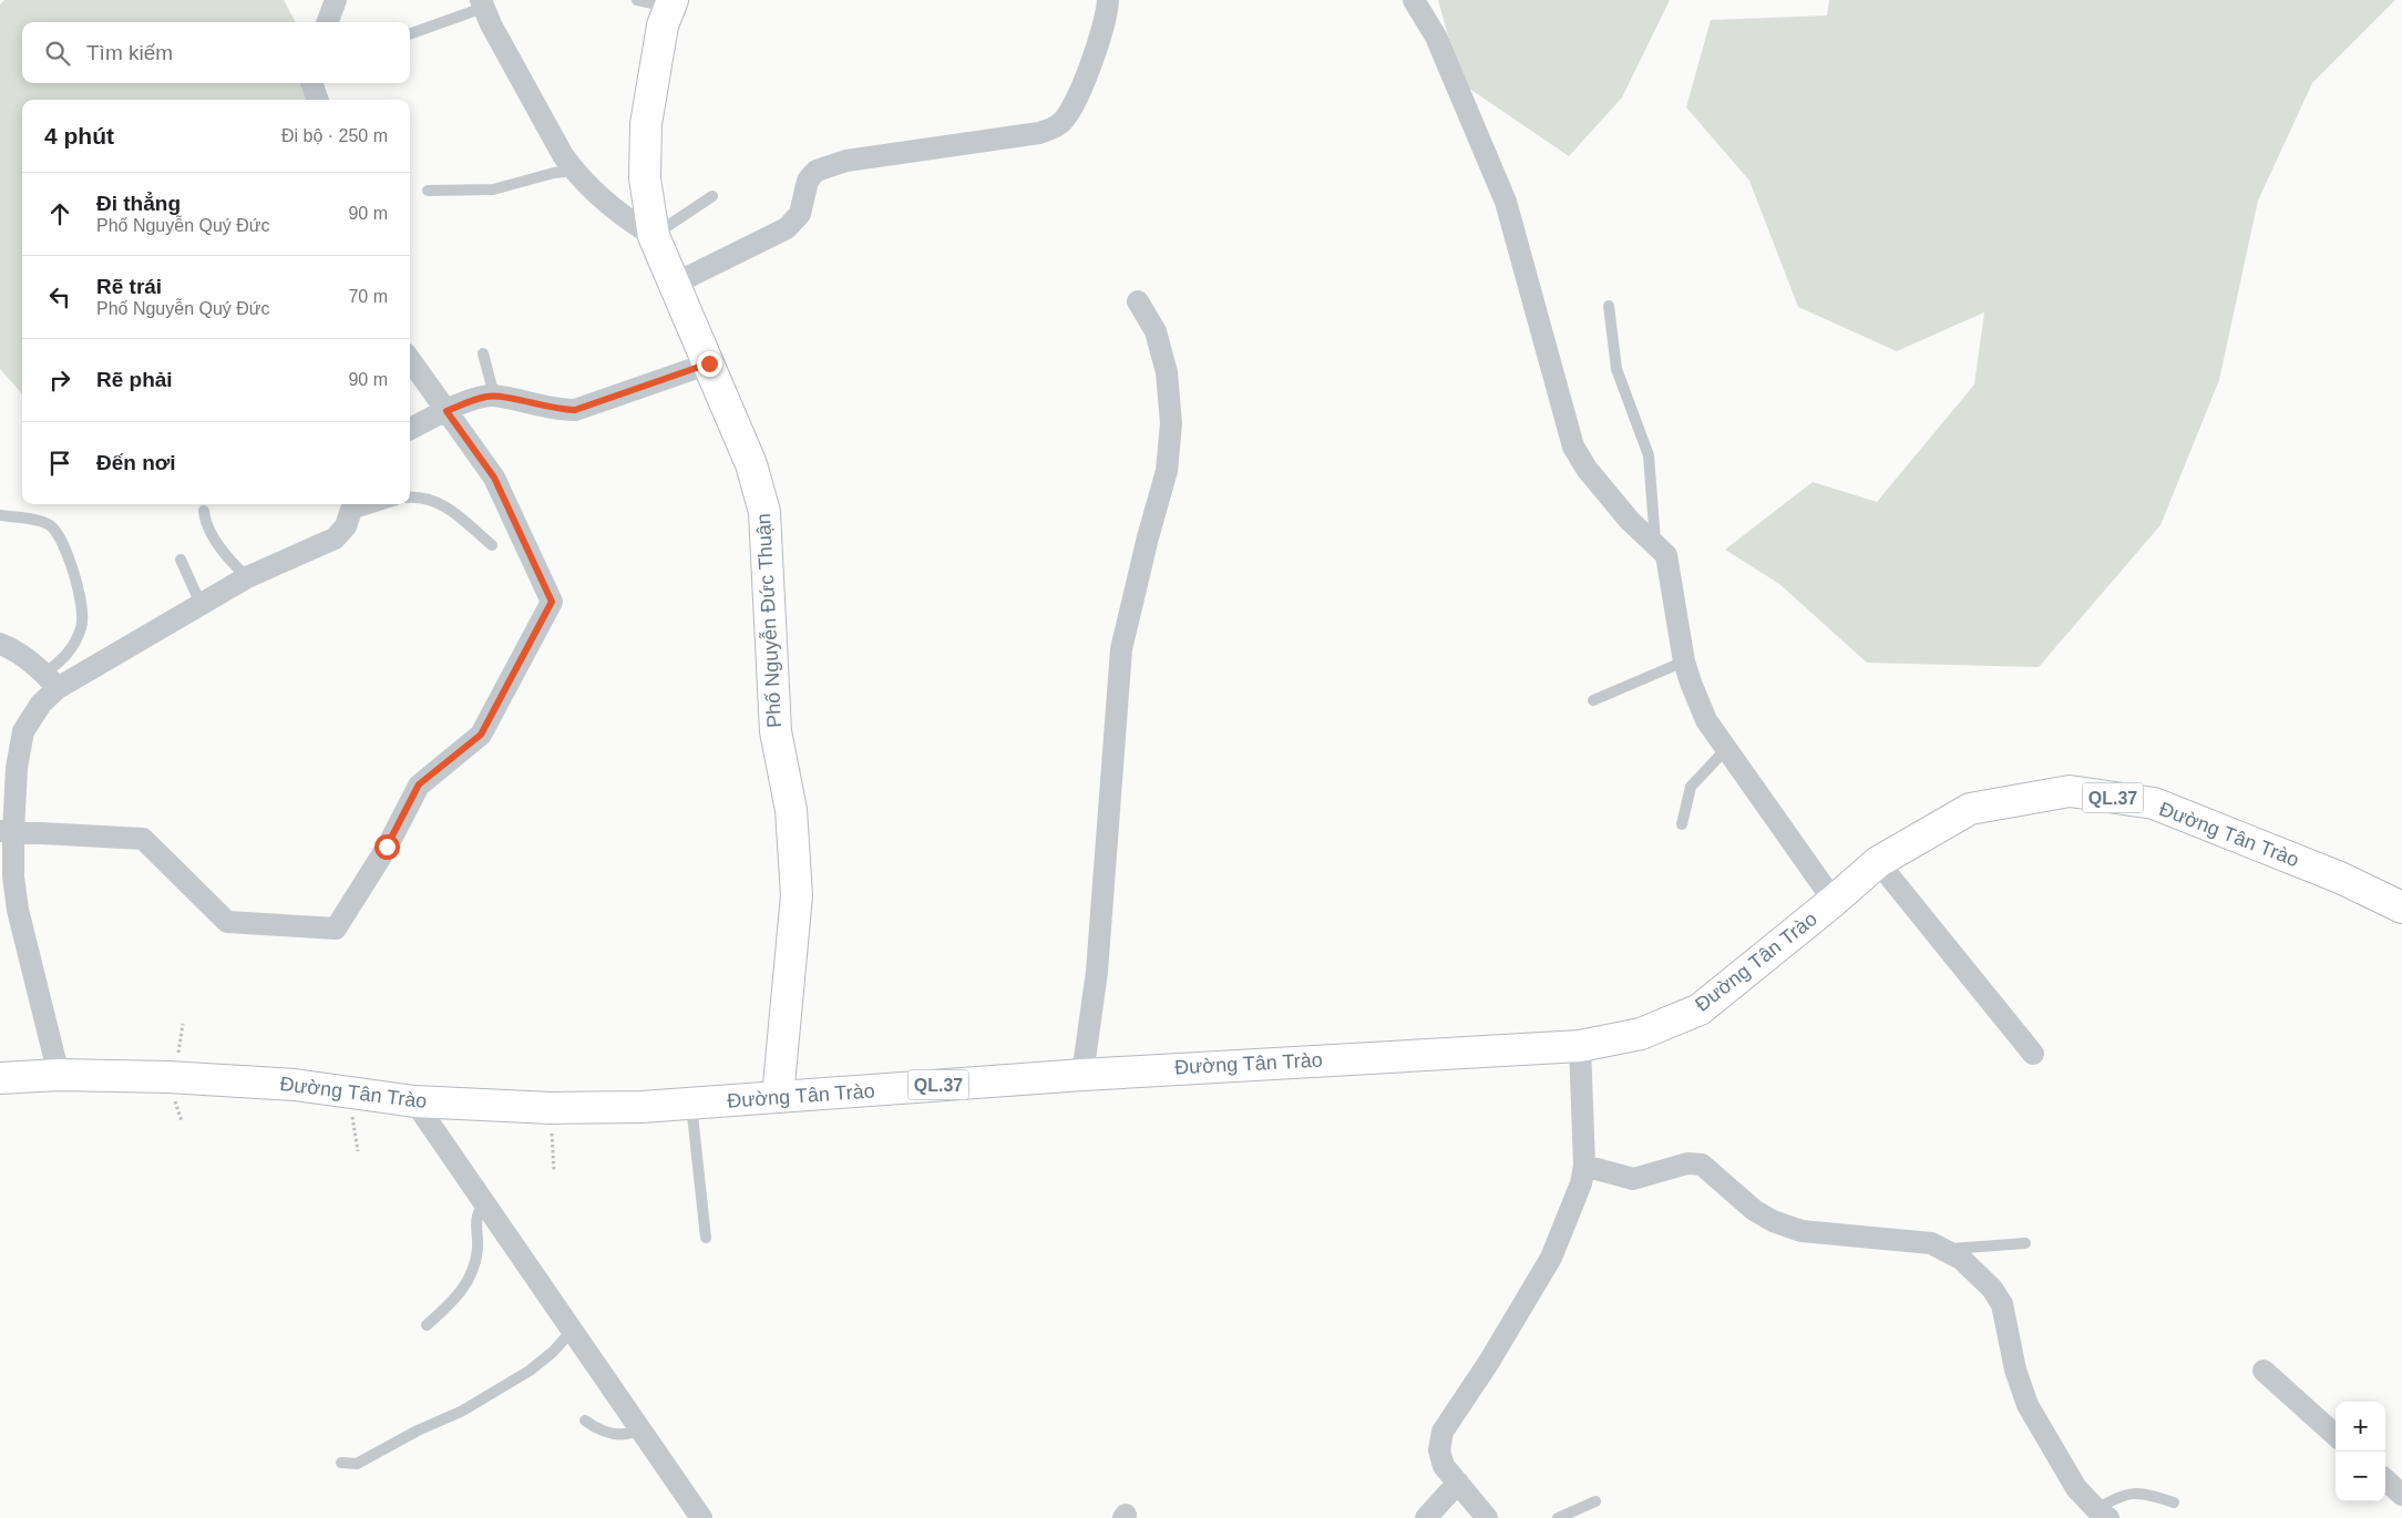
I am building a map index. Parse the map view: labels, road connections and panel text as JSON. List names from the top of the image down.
{
  "streets": {
    "main road": ["Phố Nguyễn Đức Thuận", "QL.37", "Đường Tân Trào"]
  },
  "crossings": [
    ["Phố Nguyễn Đức Thuận", "Đường Tân Trào"]
  ],
  "page": {
    "search": "Tìm kiếm",
    "heading": ["4 phút", "Đi bộ · 250 m"],
    "list": [
      ["Đi thẳng", "Phố Nguyễn Quý Đức", "90 m"],
      ["Rẽ trái", "Phố Nguyễn Quý Đức", "70 m"],
      ["Rẽ phải", "90 m"],
      "Đến nơi"
    ],
    "map_buttons": ["+", "−"]
  }
}
